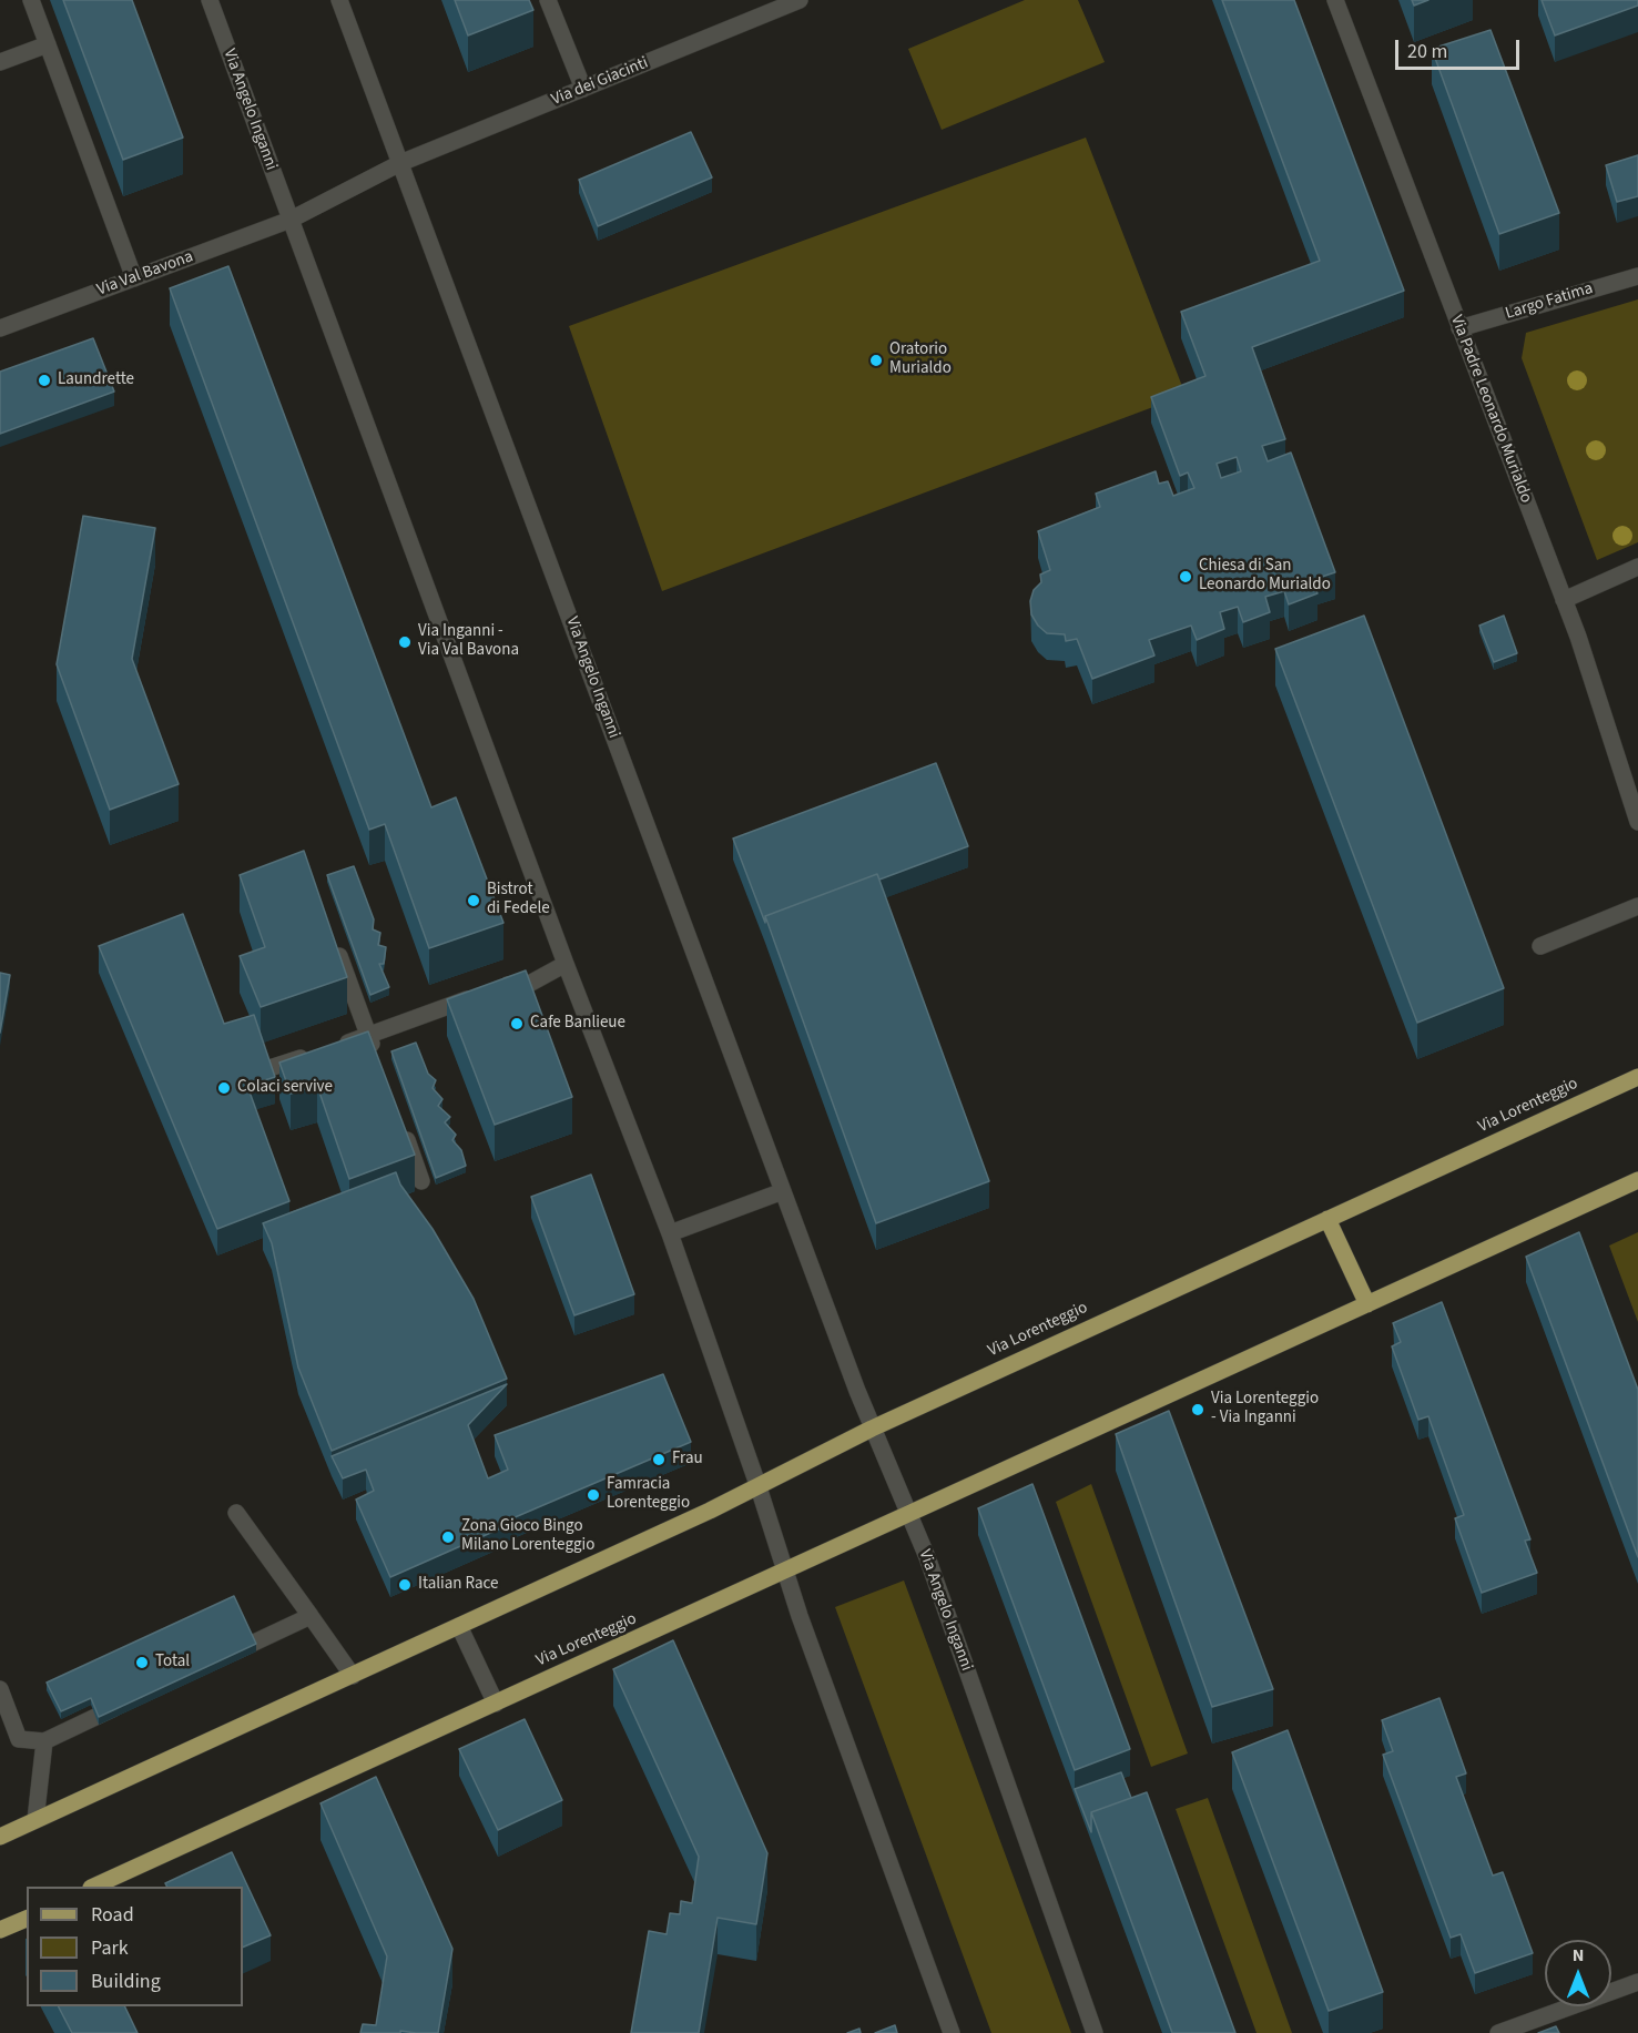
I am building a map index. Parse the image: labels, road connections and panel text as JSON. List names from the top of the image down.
{
  "streets": {
    "main road": ["Via Lorenteggio"],
    "street": [
      "Via dei Giacinti",
      "Via Angelo Inganni",
      "Via Val Bavona",
      "Largo Fatima",
      "Via Padre Leonardo Murialdo"
    ]
  },
  "crossings": [
    ["Via dei Giacinti", "Via Angelo Inganni"],
    ["Via Angelo Inganni", "Via Val Bavona"],
    ["Via Angelo Inganni", "Via Lorenteggio"],
    ["Largo Fatima", "Via Padre Leonardo Murialdo"]
  ],
  "places": [
    "Oratorio Murialdo",
    "Laundrette",
    "Chiesa di San Leonardo Murialdo",
    "Via Inganni - Via Val Bavona",
    "Bistrot di Fedele",
    "Cafe Banlieue",
    "Colaci servive",
    "Via Lorenteggio - Via Inganni",
    "Frau",
    "Famracia Lorenteggio",
    "Zona Gioco Bingo Milano Lorenteggio",
    "Italian Race",
    "Total"
  ],
  "legend": ["Road", "Park", "Building"],
  "scale_bar": "20 m",
  "north": "top"
}
